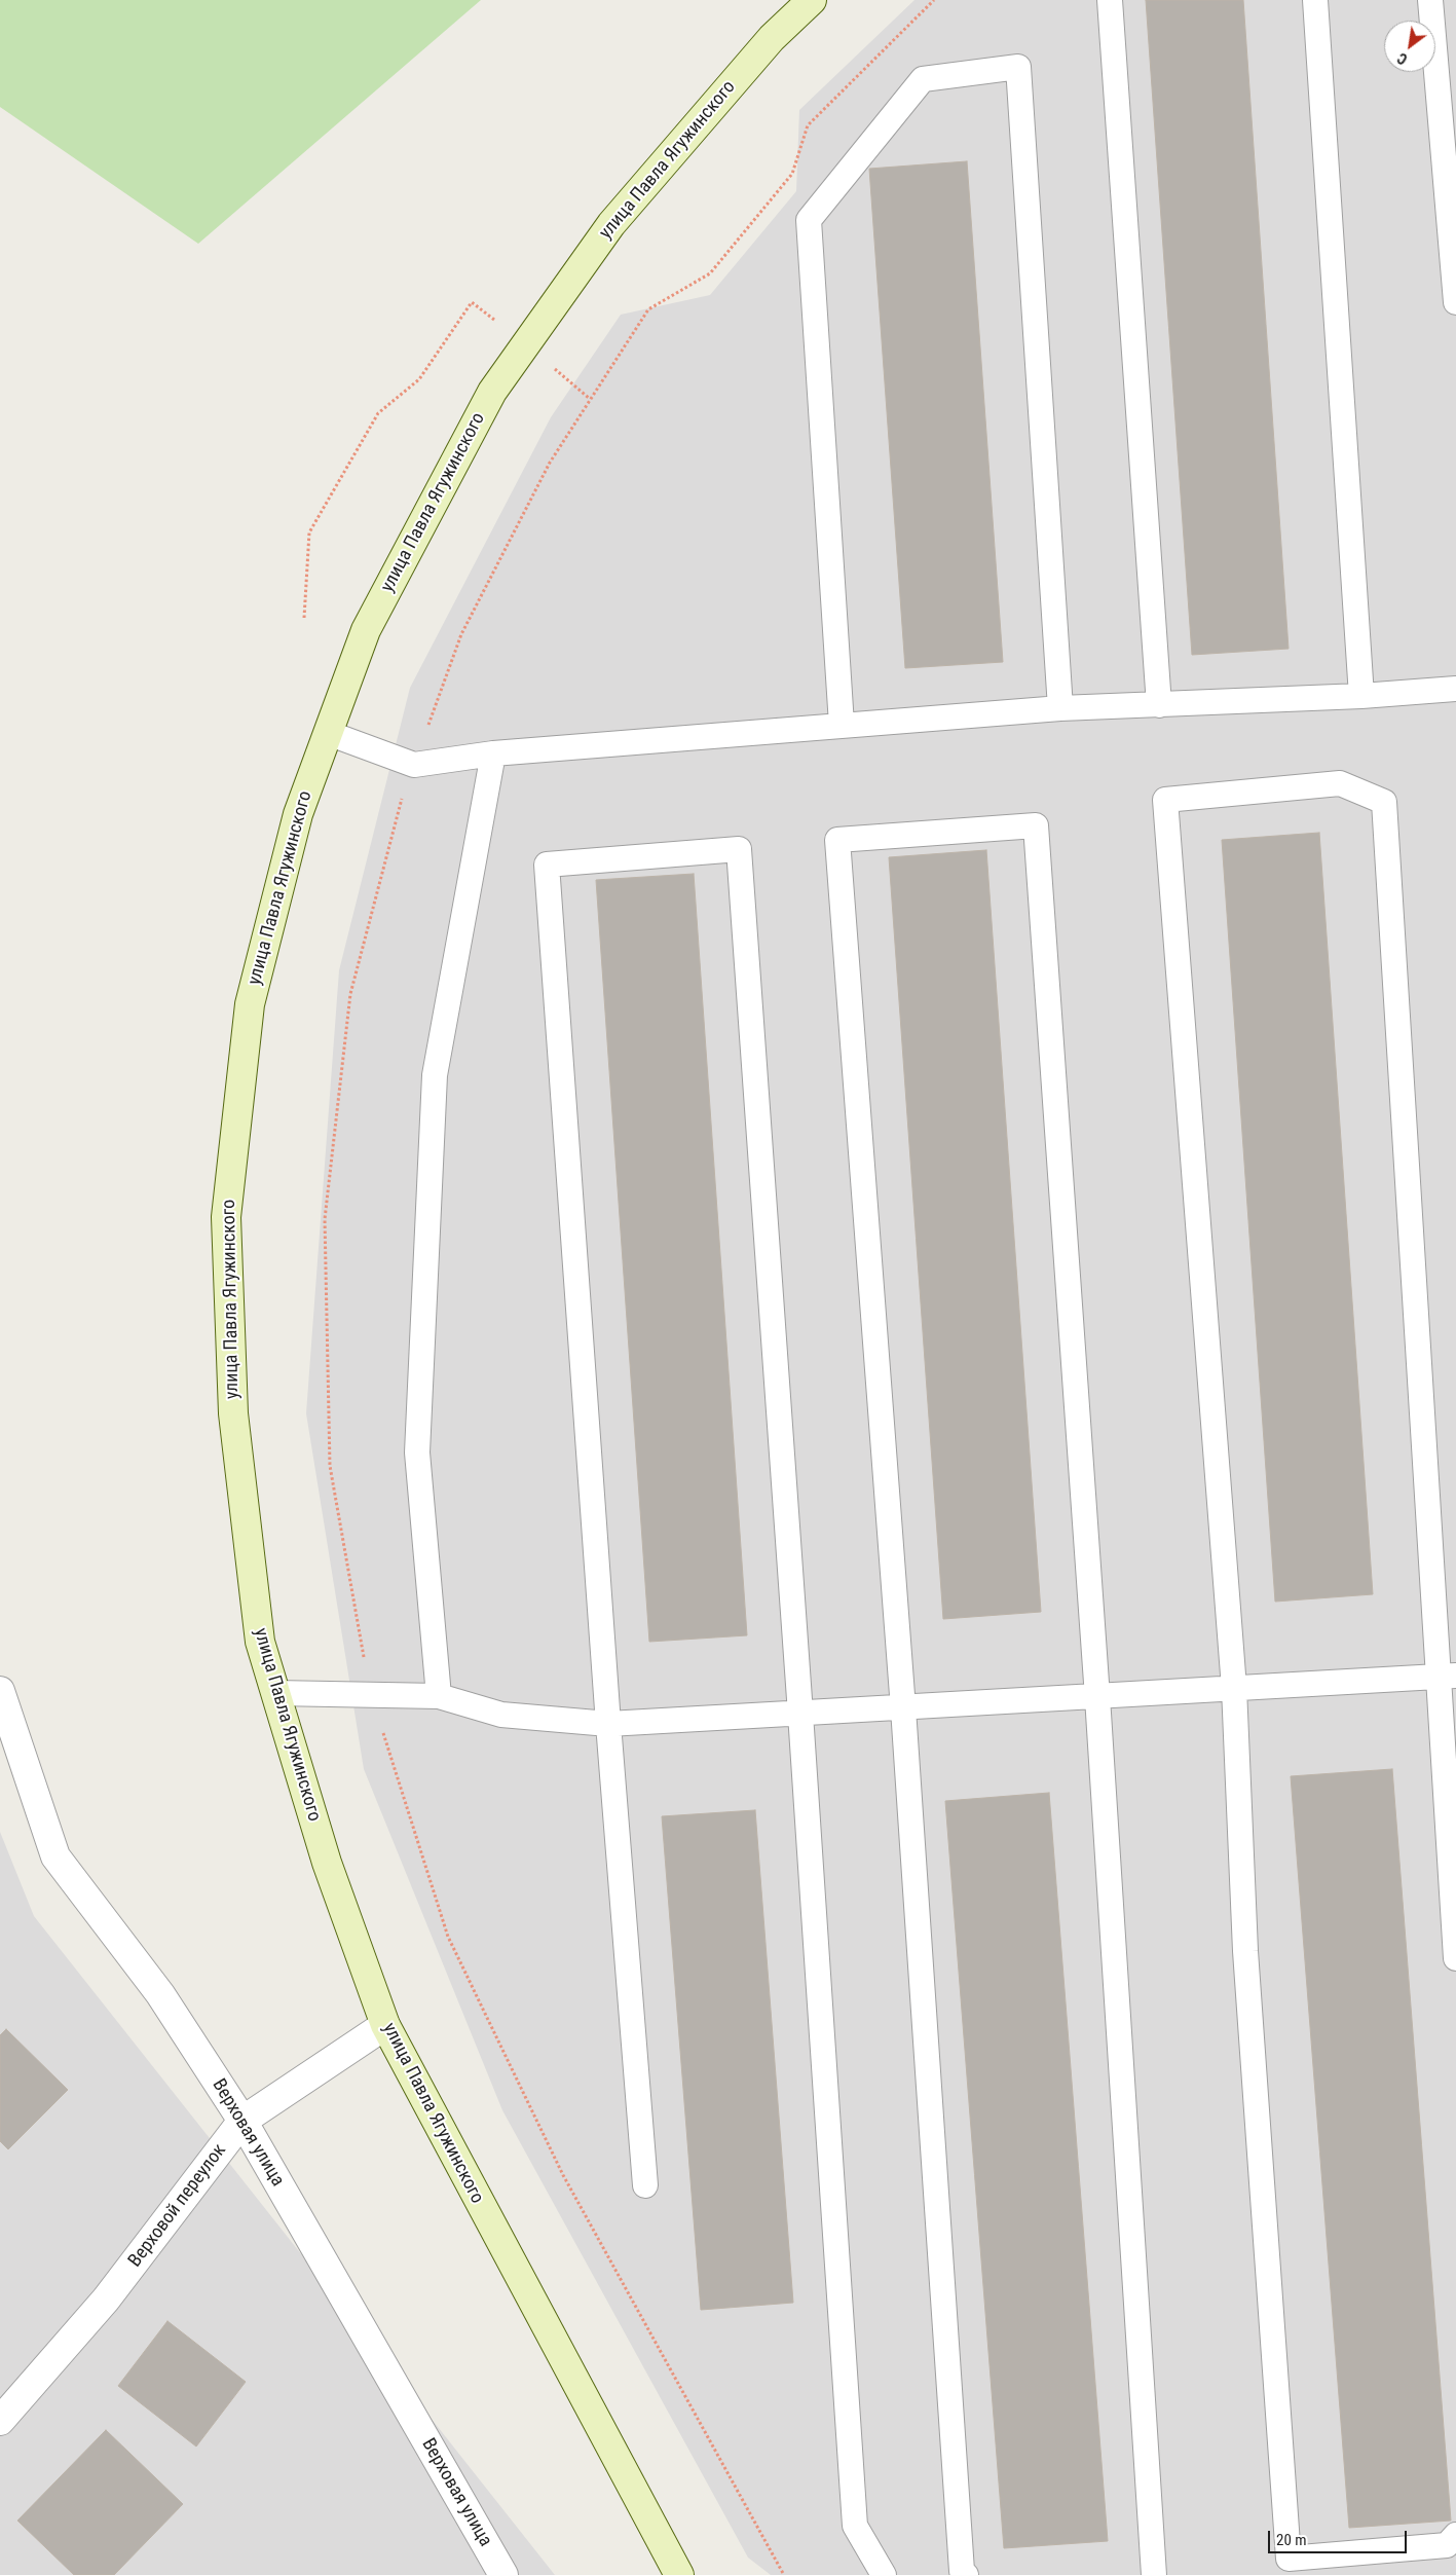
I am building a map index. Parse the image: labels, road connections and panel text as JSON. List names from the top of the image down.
{
  "streets": {
    "street": ["улица Павла Ягужинского", "Верховая улица", "Верховой переулок"]
  },
  "crossings": [
    ["улица Павла Ягужинского", "Верховой переулок"],
    ["Верховая улица", "Верховой переулок"]
  ],
  "scale_bar": "20 m",
  "north": "bottom left"
}
